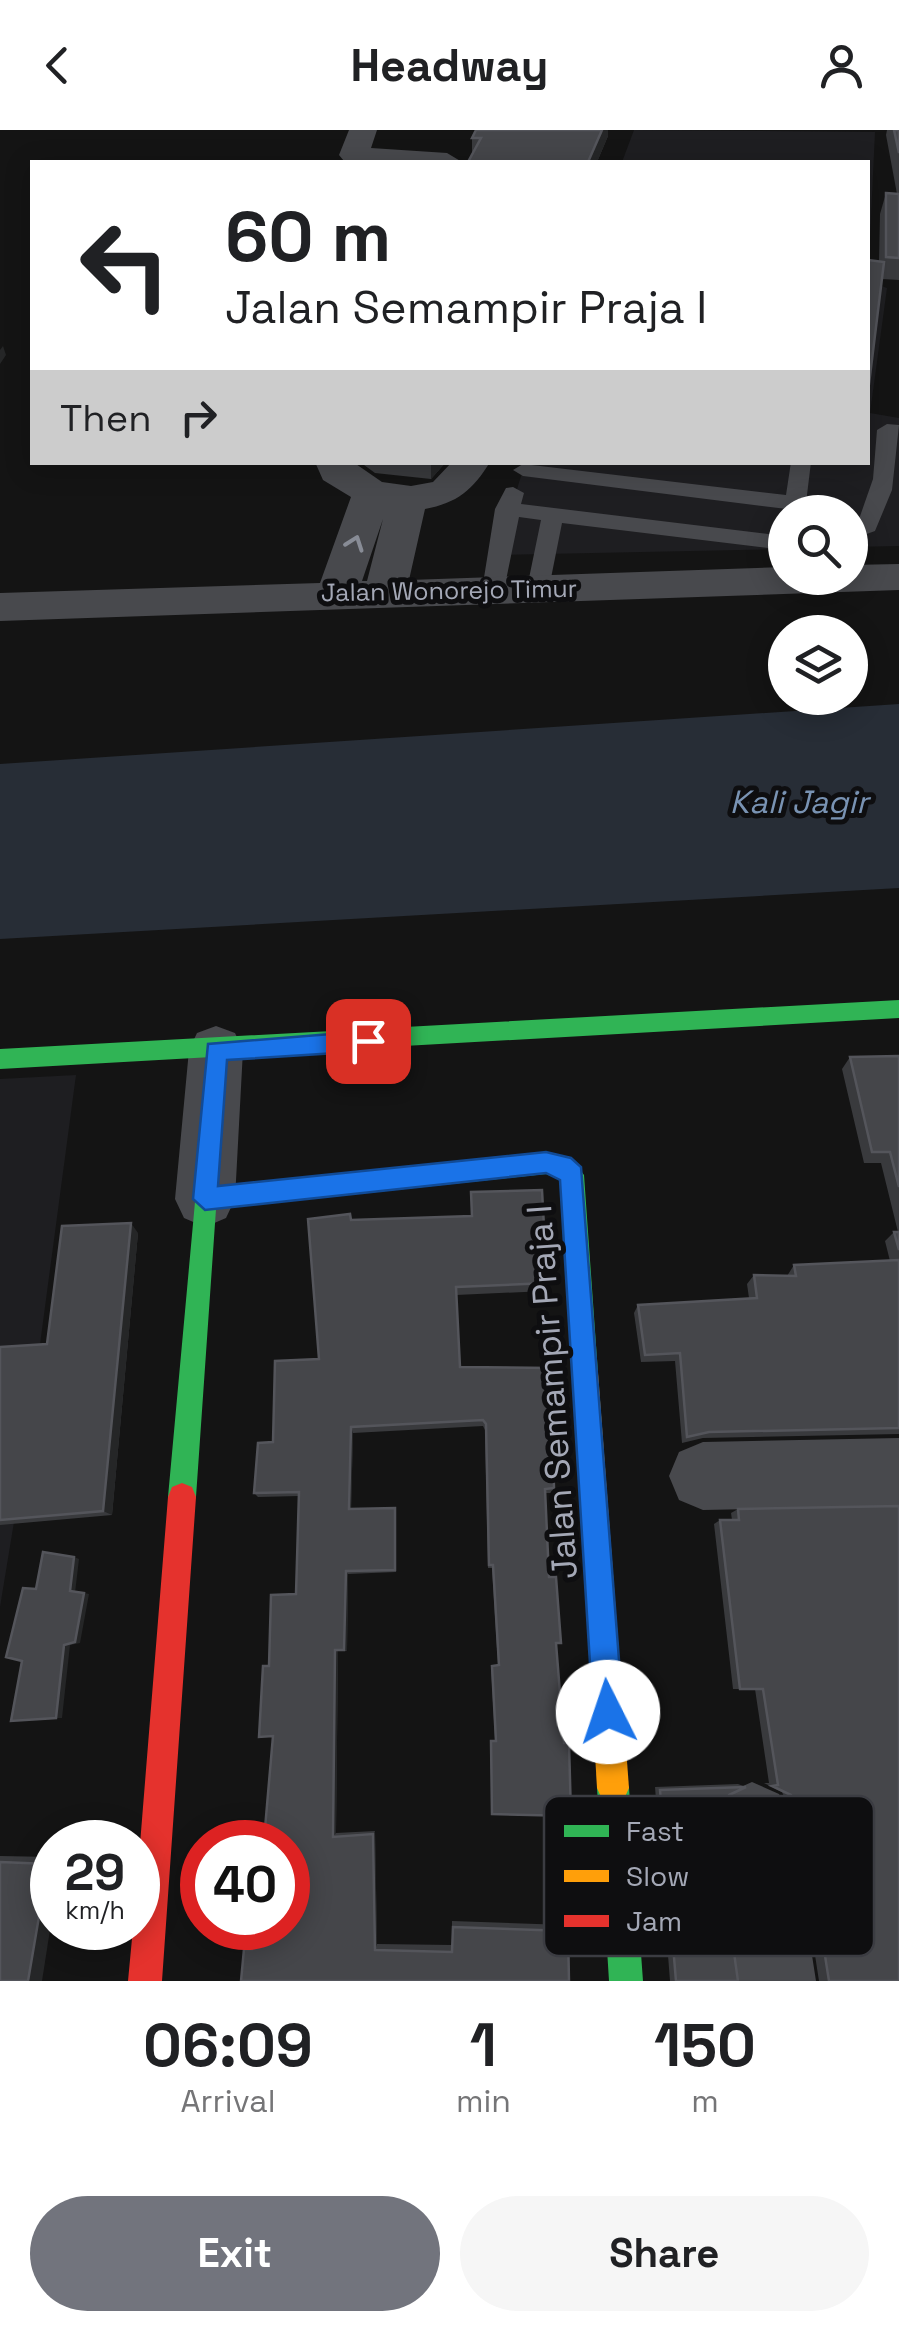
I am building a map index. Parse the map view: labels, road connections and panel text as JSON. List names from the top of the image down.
{
  "streets": {
    "street": ["Jalan Wonorejo Timur", "Jalan Semampir Praja I"]
  },
  "water": ["Kali Jagir"],
  "legend": ["Fast", "Slow", "Jam"],
  "page": {
    "header": "Headway",
    "turn": ["60 m", "Jalan Semampir Praja I"],
    "then": "Then",
    "speed": "29 km/h",
    "limit": "40",
    "eta": [
      "06:09",
      "Arrival",
      "1",
      "min",
      "150",
      "m"
    ],
    "buttons": ["Exit", "Share"]
  }
}
